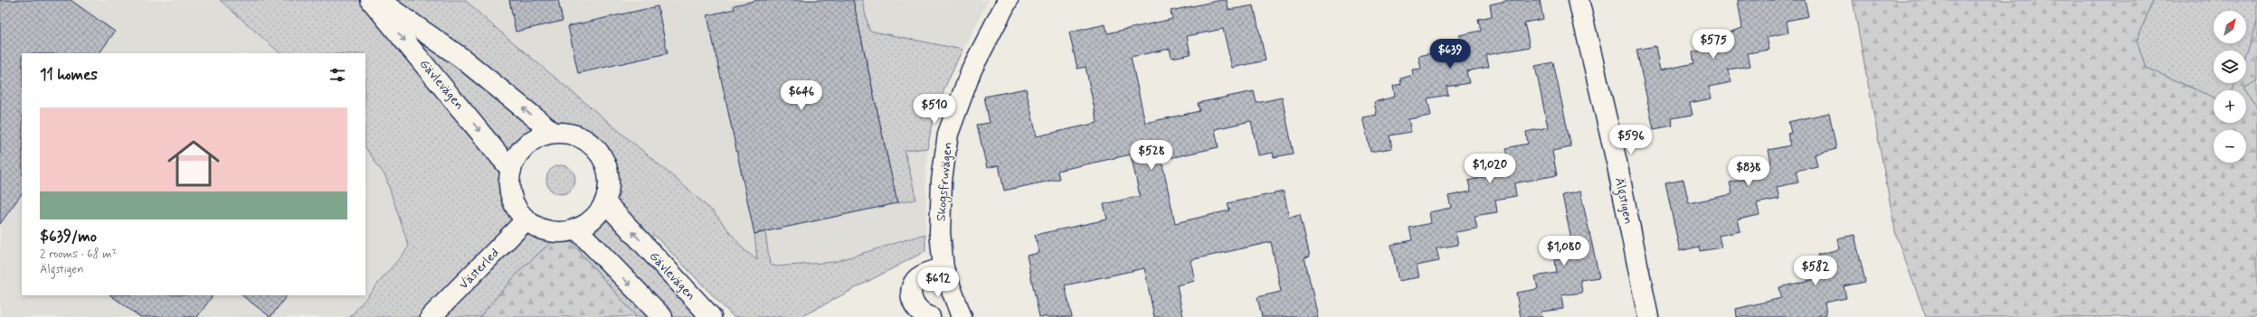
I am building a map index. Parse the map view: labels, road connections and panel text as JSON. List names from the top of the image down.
{
  "streets": {
    "main road": [
      "Gävlevägen",
      "Skogsfruvägen",
      "Älgstigen",
      "Västerled"
    ]
  },
  "crossings": [
    ["Gävlevägen", "Västerled"]
  ],
  "north": "top right",
  "page": {
    "map_buttons": ["+", "−"],
    "price": [
      "$575",
      "$639",
      "$646",
      "$510",
      "$596",
      "$528",
      "$1,020",
      "$838",
      "$1,080",
      "$582",
      "$612"
    ],
    "heading": "11 homes",
    "list": [
      {
        "name": "$639/mo",
        "note": "2 rooms · 68 m² · Älgstigen"
      }
    ]
  }
}
